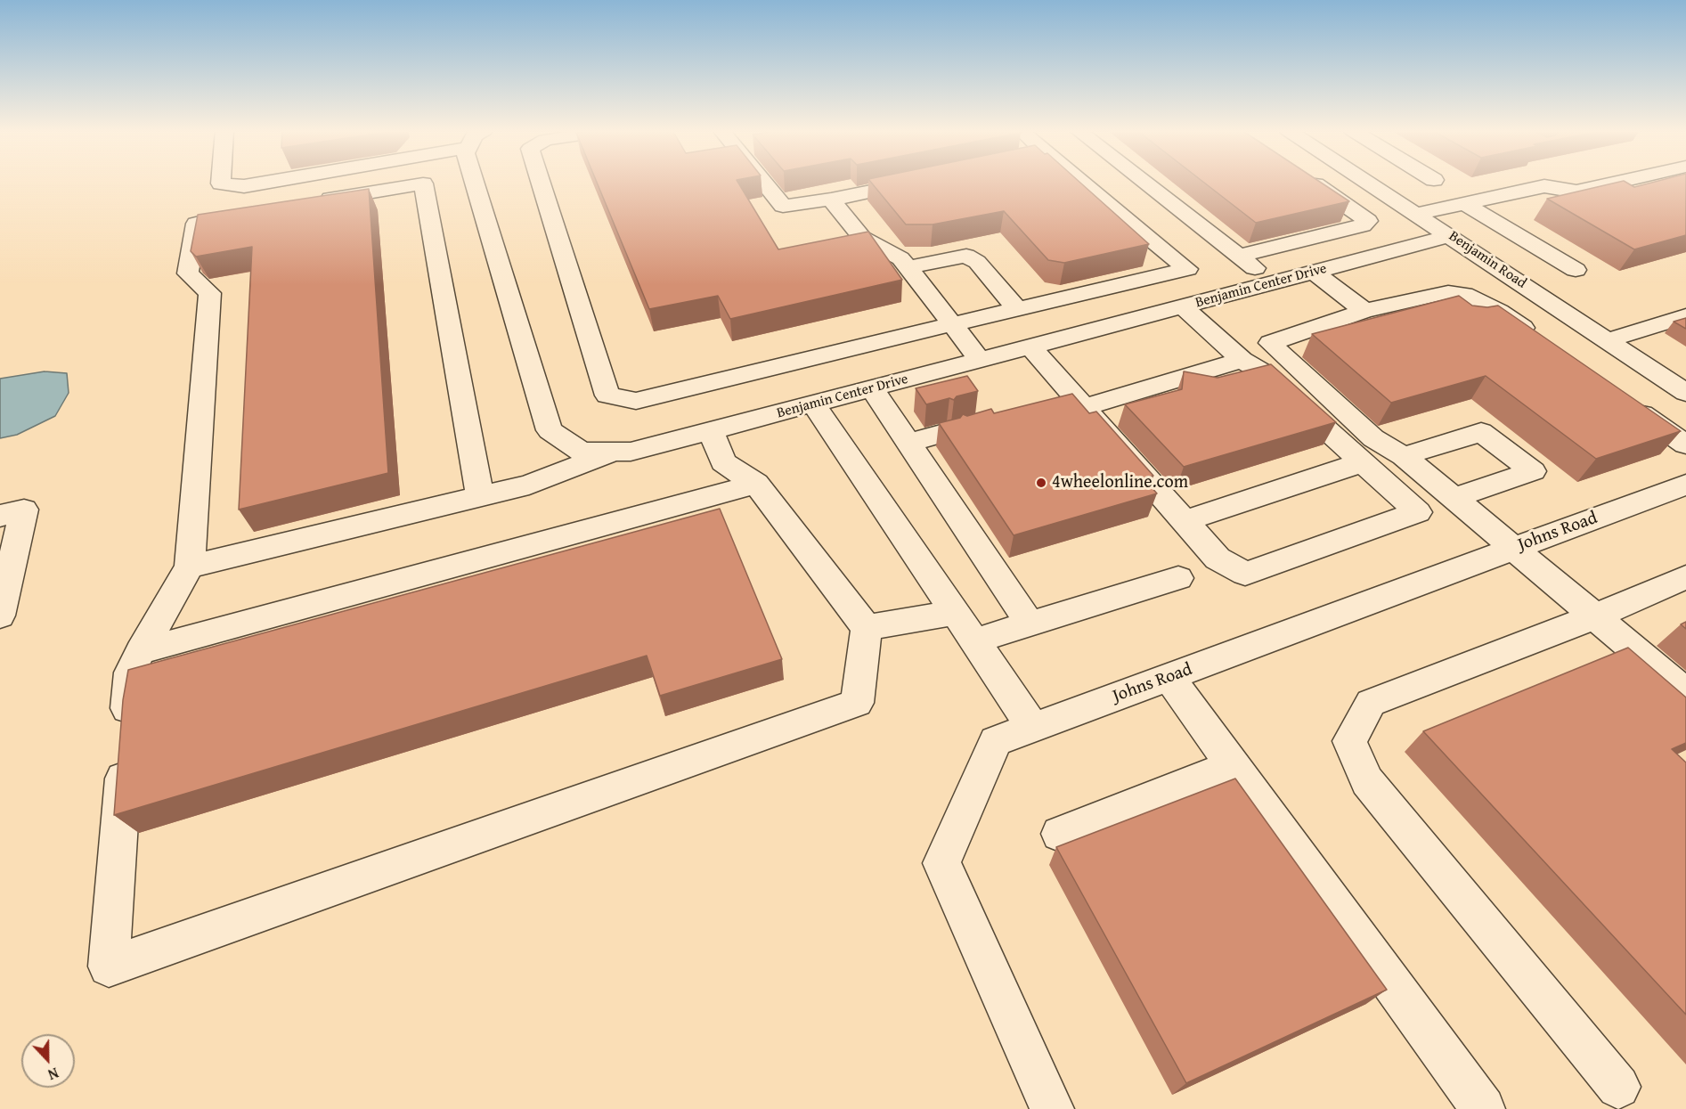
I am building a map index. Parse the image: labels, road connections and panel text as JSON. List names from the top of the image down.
{
  "streets": {
    "street": ["Benjamin Road", "Benjamin Center Drive", "Johns Road"]
  },
  "crossings": [
    ["Benjamin Road", "Benjamin Center Drive"]
  ],
  "places": ["4wheelonline.com"],
  "north": "bottom"
}
